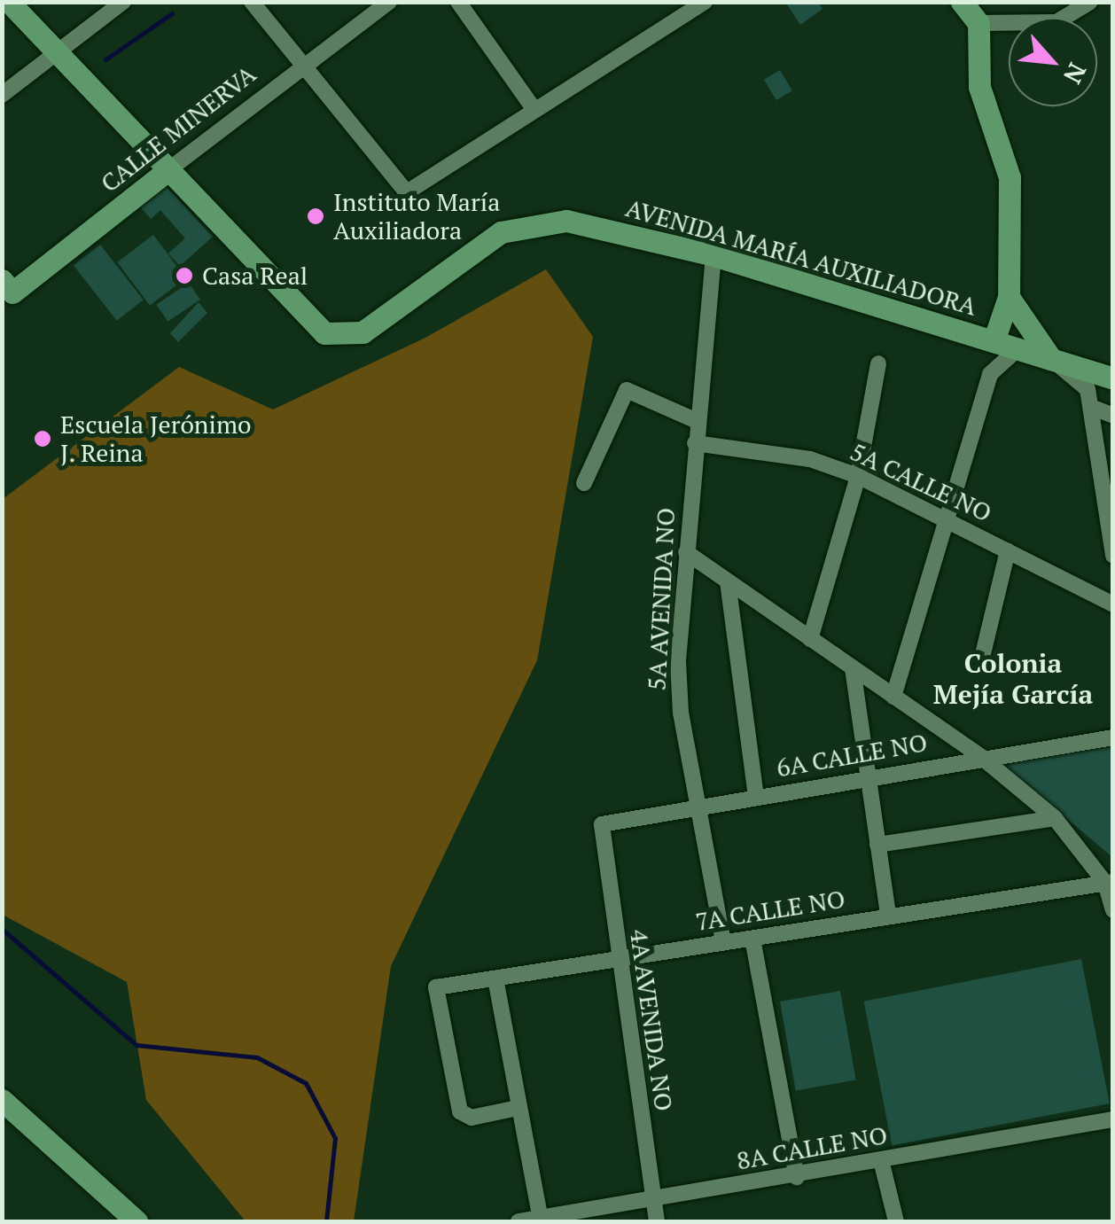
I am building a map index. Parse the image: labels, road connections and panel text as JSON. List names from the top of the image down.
{
  "streets": {
    "street": [
      "CALLE MINERVA",
      "AVENIDA MARÍA AUXILIADORA",
      "5A CALLE NO",
      "5A AVENIDA NO",
      "6A CALLE NO",
      "7A CALLE NO",
      "4A AVENIDA NO",
      "8A CALLE NO"
    ]
  },
  "crossings": [
    ["CALLE MINERVA", "AVENIDA MARÍA AUXILIADORA"],
    ["AVENIDA MARÍA AUXILIADORA", "5A AVENIDA NO"],
    ["5A CALLE NO", "5A AVENIDA NO"],
    ["5A AVENIDA NO", "6A CALLE NO"],
    ["5A AVENIDA NO", "7A CALLE NO"],
    ["6A CALLE NO", "4A AVENIDA NO"],
    ["7A CALLE NO", "4A AVENIDA NO"],
    ["4A AVENIDA NO", "8A CALLE NO"]
  ],
  "districts": ["Colonia Mejía García"],
  "places": ["Instituto María Auxiliadora", "Casa Real", "Escuela Jerónimo J. Reina"],
  "north": "bottom right"
}
